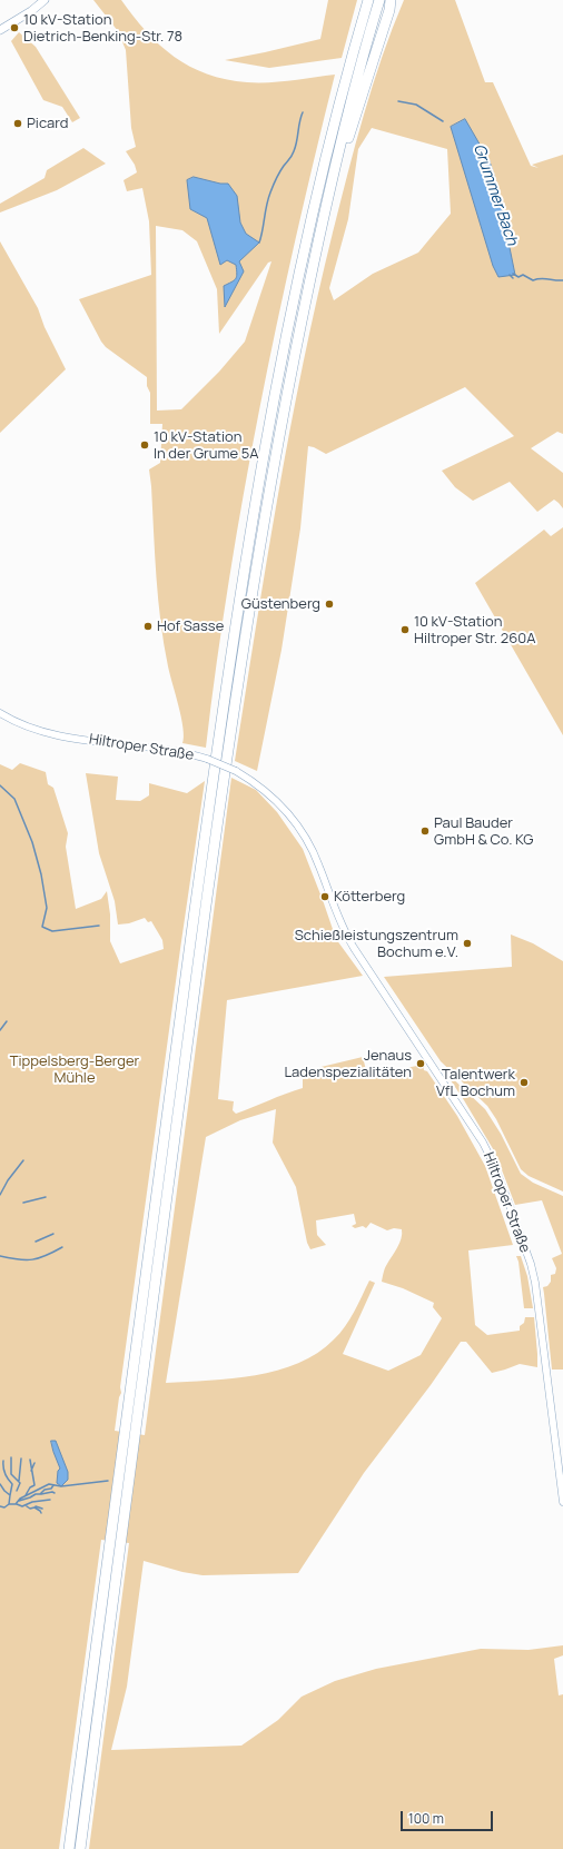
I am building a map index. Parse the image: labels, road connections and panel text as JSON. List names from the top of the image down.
{
  "streets": {
    "street": ["Hiltroper Straße"]
  },
  "water": ["Grummer Bach"],
  "parks": ["Tippelsberg-Berger Mühle"],
  "places": [
    "10 kV-Station Dietrich-Benking-Str. 78",
    "Picard",
    "10 kV-Station In der Grume 5A",
    "Güstenberg",
    "Hof Sasse",
    "10 kV-Station Hiltroper Str. 260A",
    "Paul Bauder GmbH & Co. KG",
    "Kötterberg",
    "Schießleistungszentrum Bochum e.V.",
    "Jenaus Ladenspezialitäten",
    "Talentwerk VfL Bochum"
  ],
  "scale_bar": "100 m"
}
